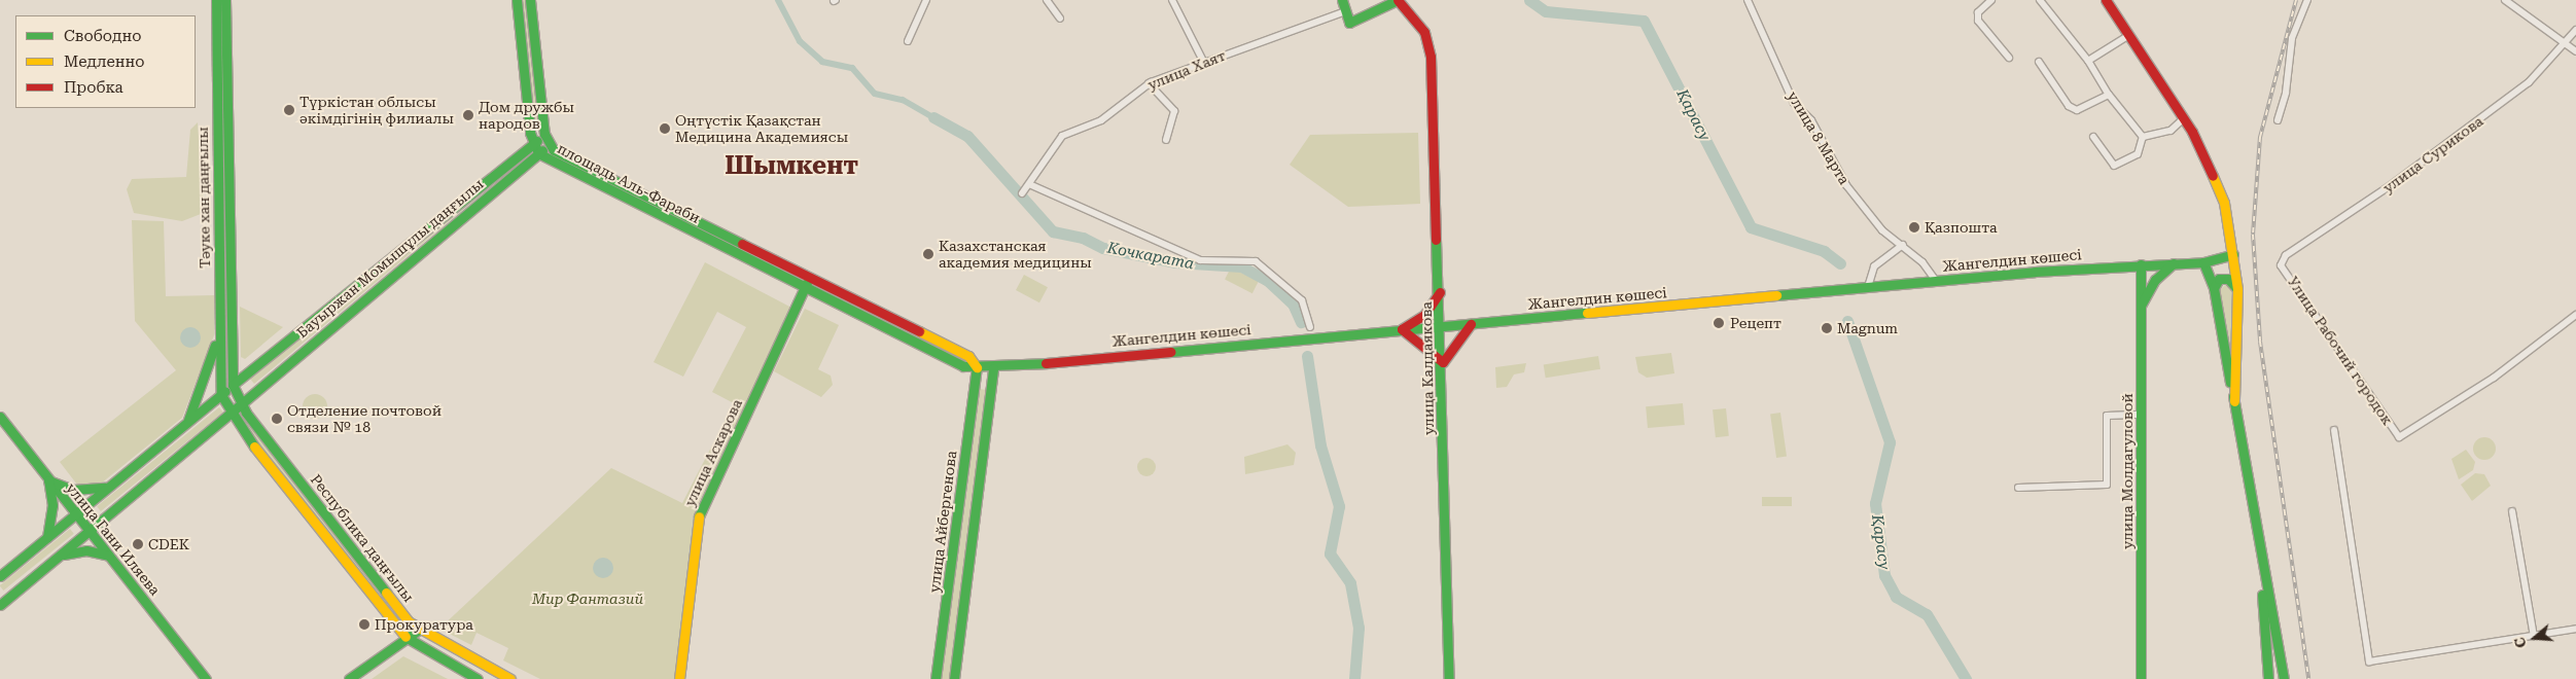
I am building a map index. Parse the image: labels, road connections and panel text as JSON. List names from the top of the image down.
{
  "streets": {
    "main road": [
      "площадь Аль-Фараби",
      "Тәуке хан даңғылы",
      "Бауыржан Момышұлы даңғылы",
      "Жангелдин көшесі",
      "улица Калдаякова",
      "улица Аскарова",
      "улица Молдагуловой",
      "улица Айбергенова",
      "Республика даңғылы",
      "улица Гани Иляева"
    ],
    "street": [
      "улица Хаят",
      "улица 8 Марта",
      "улица Сурикова",
      "Улица Рабочий городок"
    ]
  },
  "crossings": [
    ["улица 8 Марта", "Жангелдин көшесі"],
    ["улица Сурикова", "Улица Рабочий городок"],
    ["площадь Аль-Фараби", "Бауыржан Момышұлы даңғылы"],
    ["площадь Аль-Фараби", "улица Аскарова"],
    ["площадь Аль-Фараби", "улица Айбергенова"],
    ["Тәуке хан даңғылы", "Бауыржан Момышұлы даңғылы"],
    ["Тәуке хан даңғылы", "Республика даңғылы"],
    ["Бауыржан Момышұлы даңғылы", "Республика даңғылы"],
    ["Жангелдин көшесі", "улица Калдаякова"],
    ["Жангелдин көшесі", "улица Молдагуловой"]
  ],
  "districts": ["Шымкент"],
  "water": ["Қарасу", "Кочкарата"],
  "parks": ["Мир Фантазий"],
  "places": [
    "Түркістан облысы әкімдігінің филиалы",
    "Дом дружбы народов",
    "Оңтүстік Қазақстан Медицина Академиясы",
    "Қазпошта",
    "Казахстанская академия медицины",
    "Рецепт",
    "Magnum",
    "Отделение почтовой связи № 18",
    "CDEK",
    "Прокуратура"
  ],
  "legend": ["Свободно", "Медленно", "Пробка"],
  "north": "left"
}
